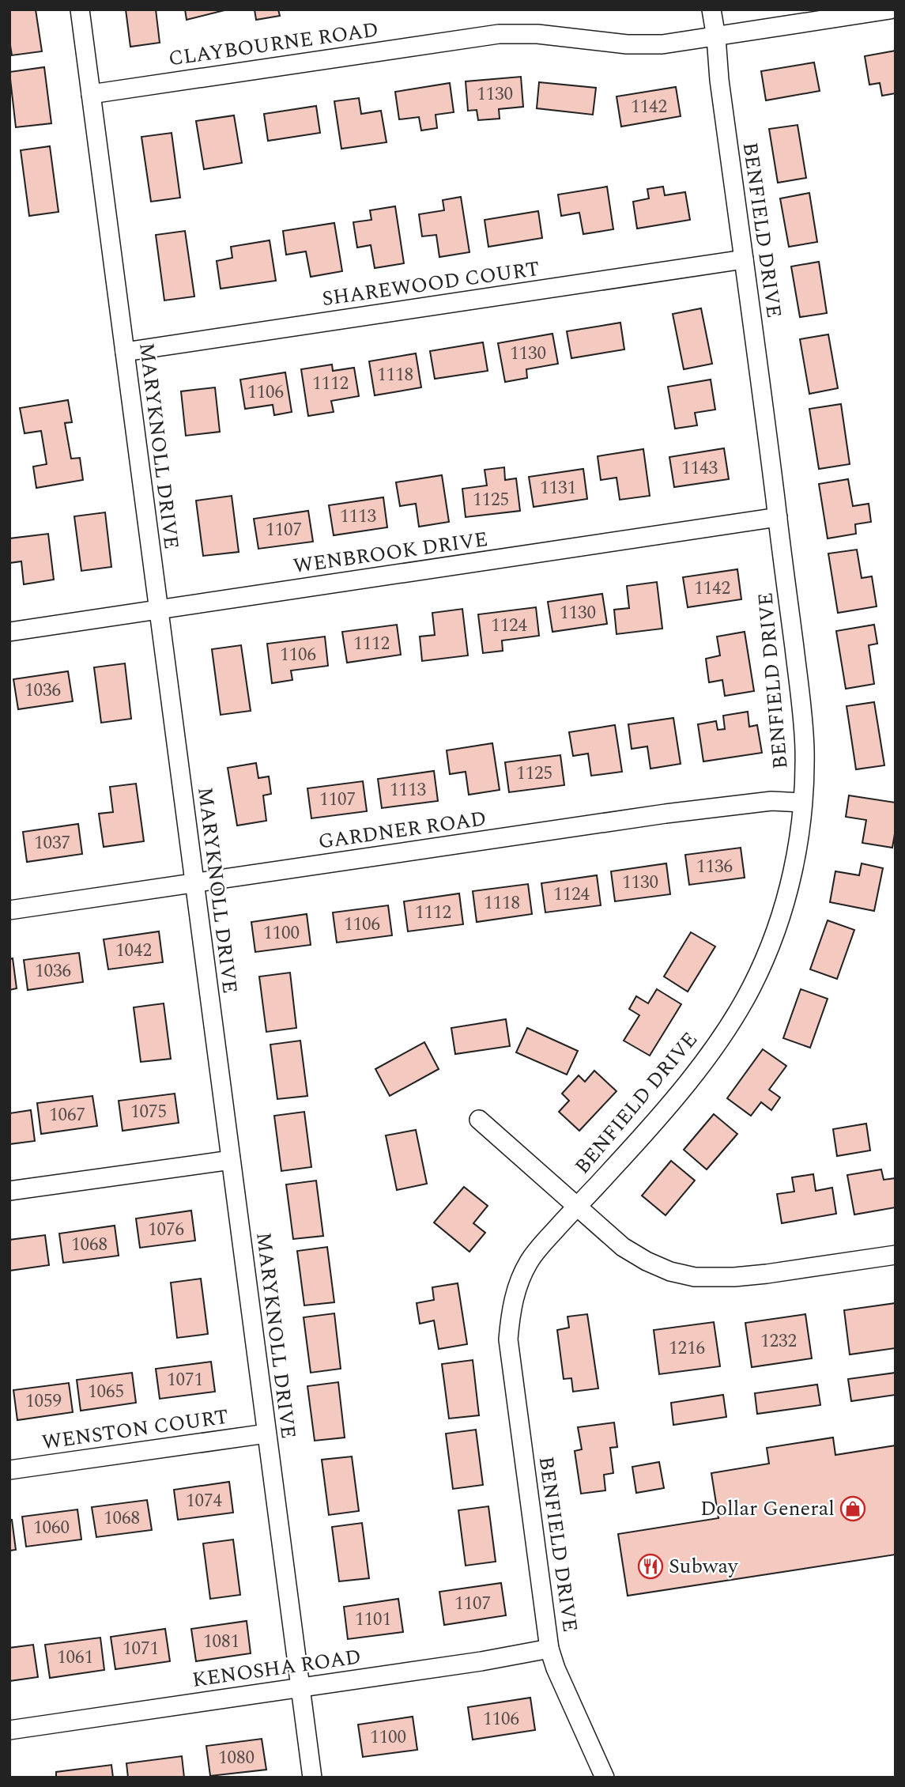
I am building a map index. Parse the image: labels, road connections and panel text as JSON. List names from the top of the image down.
{
  "streets": {
    "street": [
      "CLAYBOURNE ROAD",
      "BENFIELD DRIVE",
      "SHAREWOOD COURT",
      "MARYKNOLL DRIVE",
      "WENBROOK DRIVE",
      "GARDNER ROAD",
      "WENSTON COURT",
      "KENOSHA ROAD"
    ]
  },
  "crossings": [
    ["CLAYBOURNE ROAD", "BENFIELD DRIVE"],
    ["CLAYBOURNE ROAD", "MARYKNOLL DRIVE"],
    ["BENFIELD DRIVE", "SHAREWOOD COURT"],
    ["BENFIELD DRIVE", "WENBROOK DRIVE"],
    ["BENFIELD DRIVE", "GARDNER ROAD"],
    ["BENFIELD DRIVE", "KENOSHA ROAD"],
    ["SHAREWOOD COURT", "MARYKNOLL DRIVE"],
    ["MARYKNOLL DRIVE", "WENBROOK DRIVE"],
    ["MARYKNOLL DRIVE", "GARDNER ROAD"],
    ["MARYKNOLL DRIVE", "WENSTON COURT"],
    ["MARYKNOLL DRIVE", "KENOSHA ROAD"]
  ],
  "places": {
    "shop": ["Dollar General"],
    "restaurant": ["Subway"]
  },
  "house_numbers": [
    "1130",
    "1142",
    "1130",
    "1118",
    "1112",
    "1106",
    "1143",
    "1131",
    "1125",
    "1113",
    "1107",
    "1142",
    "1130",
    "1124",
    "1112",
    "1106",
    "1036",
    "1125",
    "1113",
    "1107",
    "1037",
    "1136",
    "1130",
    "1124",
    "1118",
    "1112",
    "1106",
    "1100",
    "1042",
    "1036",
    "1075",
    "1067",
    "1076",
    "1068",
    "1232",
    "1216",
    "1071",
    "1065",
    "1059",
    "1074",
    "1068",
    "1060",
    "1107",
    "1101",
    "1081",
    "1071",
    "1061",
    "1106",
    "1100",
    "1080"
  ]
}
